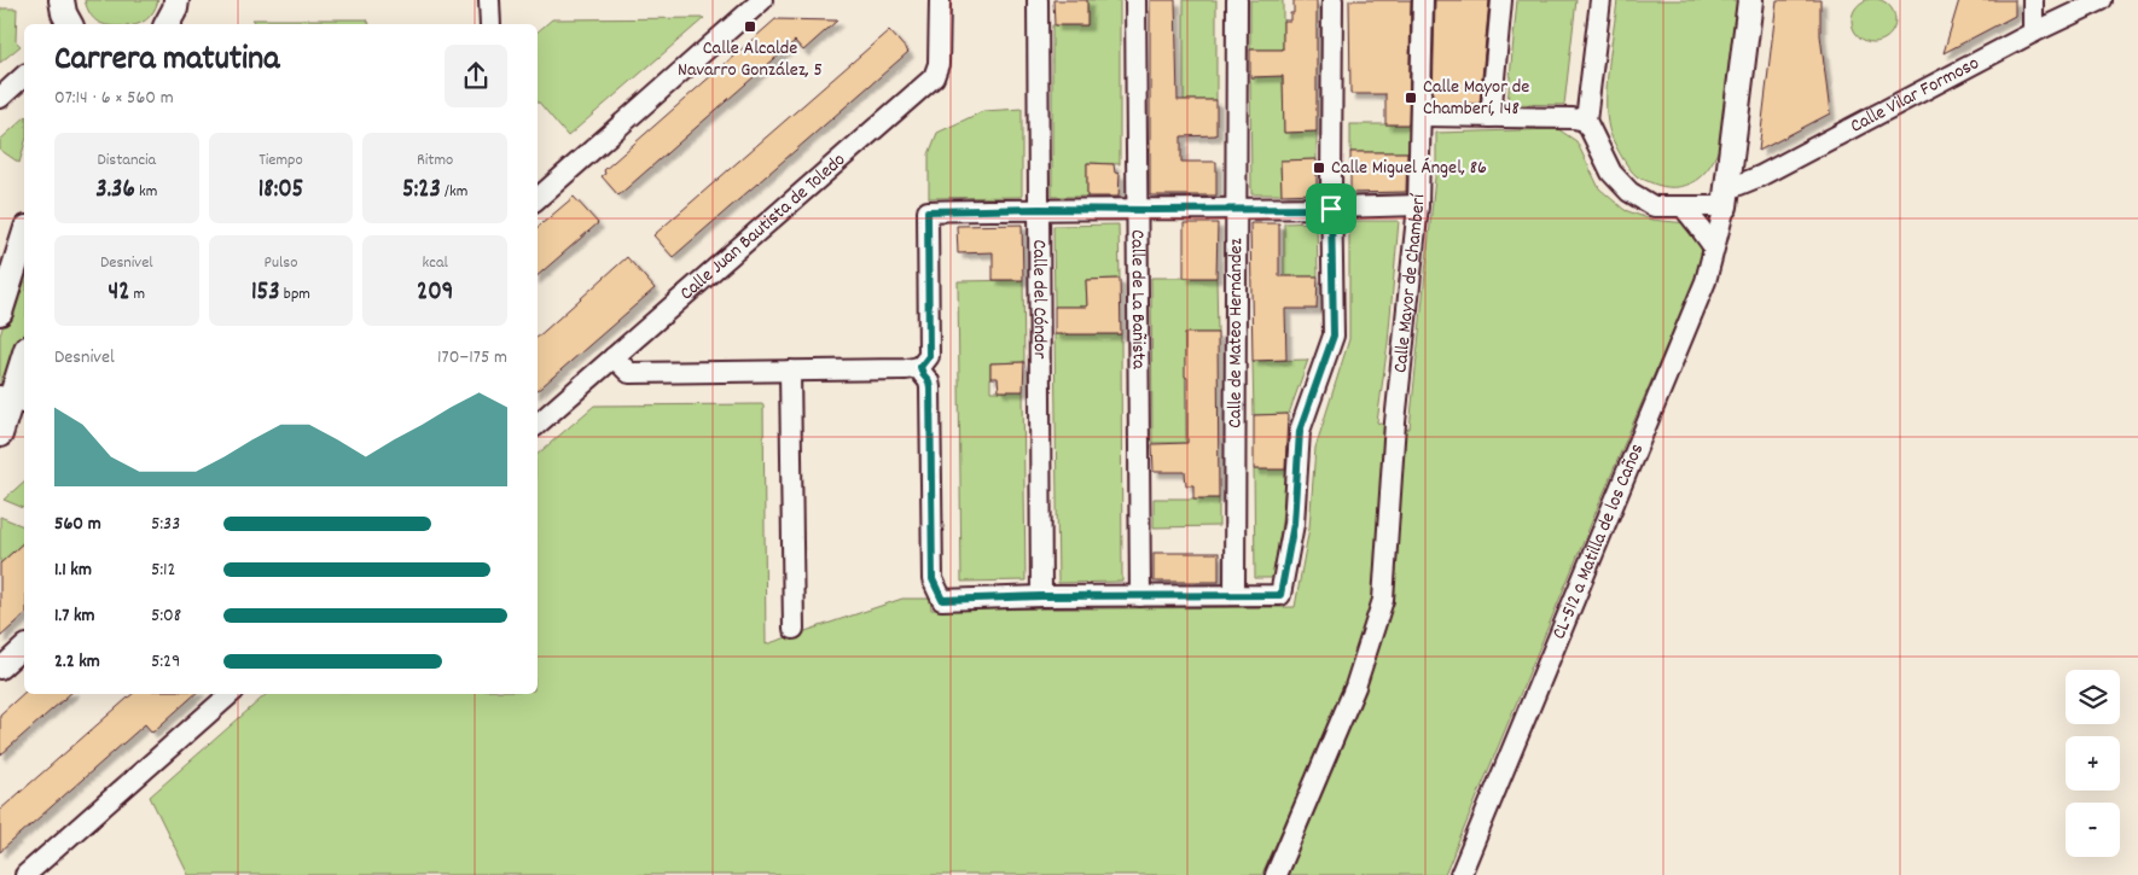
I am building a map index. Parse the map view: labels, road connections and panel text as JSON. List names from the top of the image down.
{
  "streets": {
    "street": [
      "Calle Vilar Formoso",
      "Calle Juan Bautista de Toledo",
      "Calle Mayor de Chamberí",
      "Calle del Cóndor",
      "Calle de La Bañista",
      "Calle de Mateo Hernández",
      "CL-512 a Matilla de los Caños"
    ]
  },
  "crossings": [
    ["Calle Vilar Formoso", "CL-512 a Matilla de los Caños"]
  ],
  "places": {
    "transit": ["Calle Alcalde Navarro González, 5", "Calle Mayor de Chamberí, 148", "Calle Miguel Ángel, 86"]
  },
  "page": {
    "heading": ["Carrera matutina", "07:14 · 6 × 560 m"],
    "stats": [
      ["Distancia", "3.36 km"],
      ["Tiempo", "18:05"],
      ["Ritmo", "5:23 /km"],
      ["Desnivel", "42 m"],
      ["Pulso", "153 bpm"],
      ["kcal", "209"]
    ],
    "chart": ["Desnivel", "170–175 m"],
    "list": [
      {
        "name": "560 m",
        "note": "5:33"
      },
      {
        "name": "1.1 km",
        "note": "5:12"
      },
      {
        "name": "1.7 km",
        "note": "5:08"
      },
      {
        "name": "2.2 km",
        "note": "5:29"
      }
    ],
    "map_buttons": ["+", "−"]
  }
}
